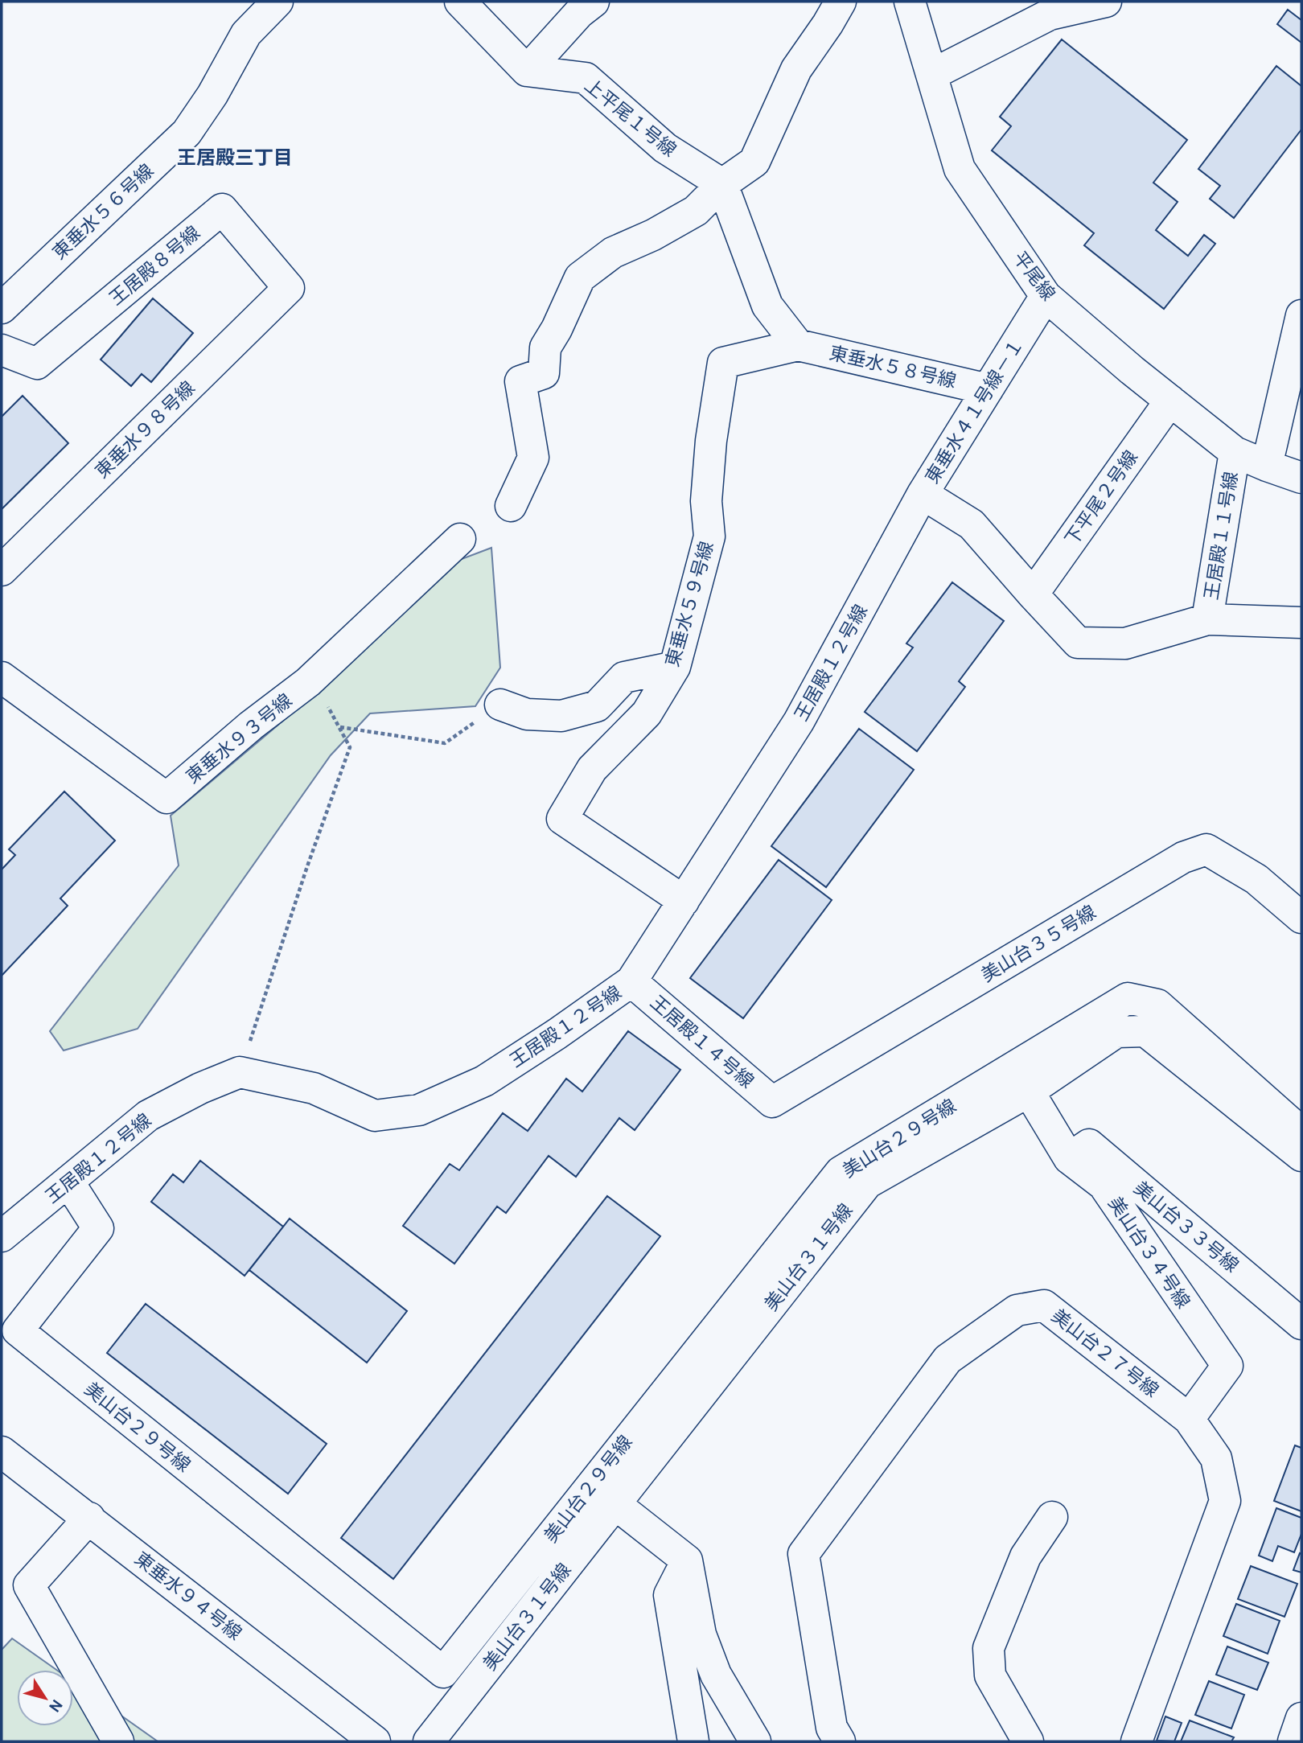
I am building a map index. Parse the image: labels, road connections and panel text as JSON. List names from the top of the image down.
{
  "streets": {
    "street": [
      "上平尾１号線",
      "東垂水５６号線",
      "王居殿８号線",
      "平尾線",
      "東垂水５８号線",
      "東垂水４１号線－１",
      "東垂水９８号線",
      "下平尾２号線",
      "王居殿１１号線",
      "東垂水５９号線",
      "王居殿１２号線",
      "東垂水９３号線",
      "美山台３５号線",
      "王居殿１４号線",
      "美山台２９号線",
      "美山台３３号線",
      "美山台３４号線",
      "美山台３１号線",
      "美山台２７号線",
      "東垂水９４号線"
    ]
  },
  "crossings": [
    ["王居殿８号線", "東垂水９８号線"],
    ["平尾線", "東垂水４１号線－１"],
    ["平尾線", "下平尾２号線"],
    ["平尾線", "王居殿１１号線"],
    ["東垂水５８号線", "東垂水４１号線－１"],
    ["東垂水５８号線", "東垂水５９号線"],
    ["東垂水４１号線－１", "下平尾２号線"],
    ["東垂水４１号線－１", "王居殿１１号線"],
    ["東垂水４１号線－１", "王居殿１２号線"],
    ["東垂水５９号線", "王居殿１２号線"],
    ["王居殿１２号線", "王居殿１４号線"],
    ["王居殿１２号線", "美山台２９号線"],
    ["美山台３５号線", "王居殿１４号線"],
    ["美山台３３号線", "美山台３４号線"],
    ["美山台３４号線", "美山台３１号線"],
    ["美山台３４号線", "美山台２７号線"]
  ],
  "districts": ["王居殿三丁目"],
  "north": "bottom right"
}
